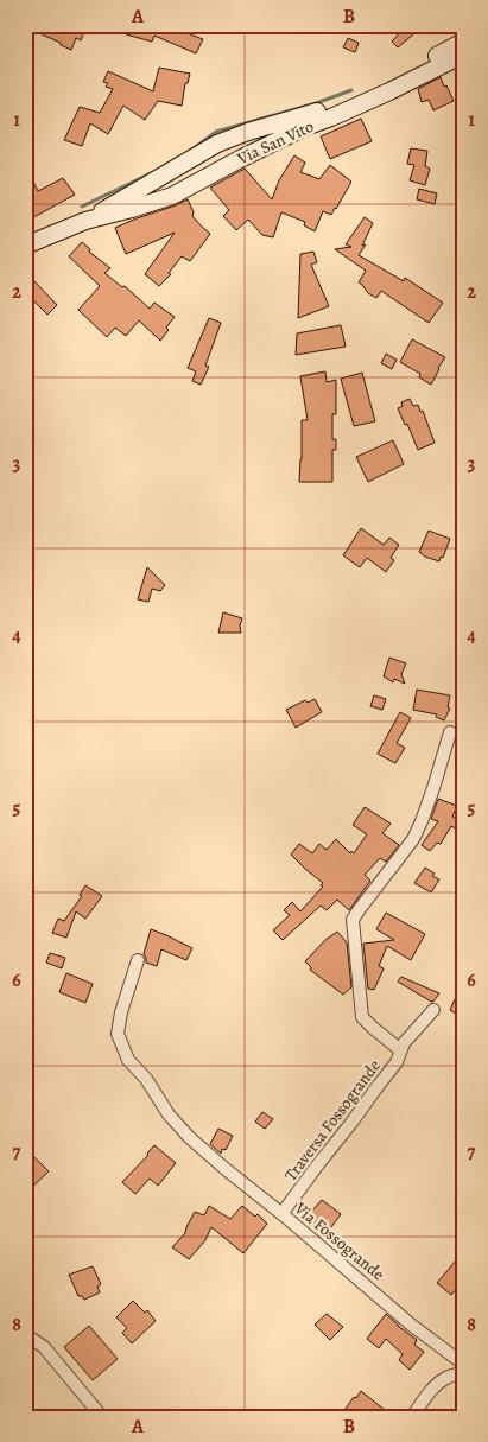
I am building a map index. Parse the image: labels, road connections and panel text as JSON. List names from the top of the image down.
{
  "streets": {
    "street": ["Via San Vito", "Traversa Fossogrande", "Via Fossogrande"]
  },
  "crossings": [
    ["Traversa Fossogrande", "Via Fossogrande"]
  ],
  "grid": {
    "columns": ["A", "B"],
    "rows": [
      "1",
      "2",
      "3",
      "4",
      "5",
      "6",
      "7",
      "8"
    ]
  }
}
